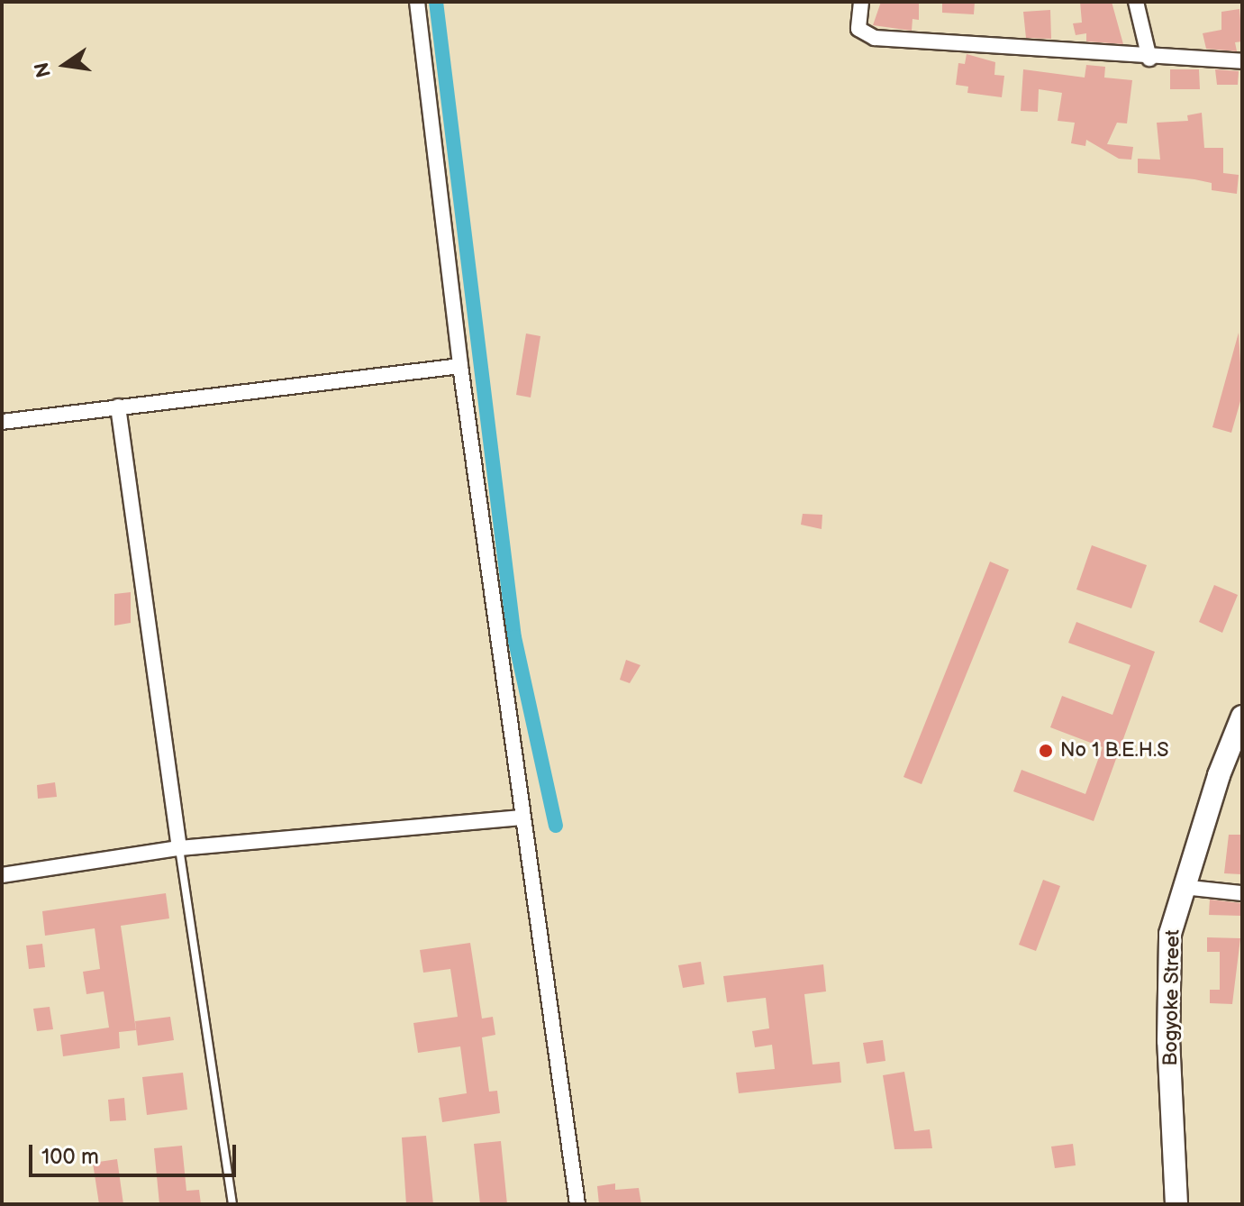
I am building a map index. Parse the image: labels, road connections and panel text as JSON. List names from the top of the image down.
{
  "streets": {
    "main road": ["Bogyoke Street"]
  },
  "places": ["No 1 B.E.H.S"],
  "scale_bar": "100 m",
  "north": "left"
}
